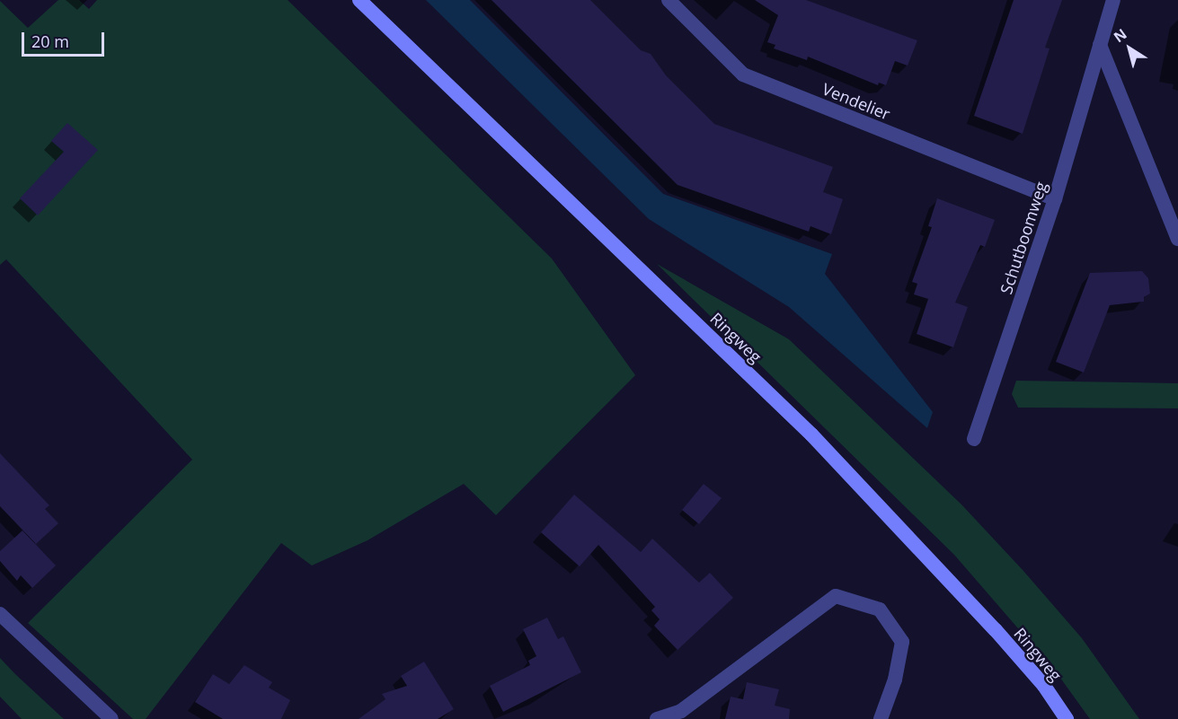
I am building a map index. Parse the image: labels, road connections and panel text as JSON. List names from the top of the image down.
{
  "streets": {
    "main road": ["Ringweg"],
    "street": ["Vendelier", "Schutboomweg"]
  },
  "crossings": [
    ["Vendelier", "Schutboomweg"]
  ],
  "scale_bar": "20 m",
  "north": "top left"
}
